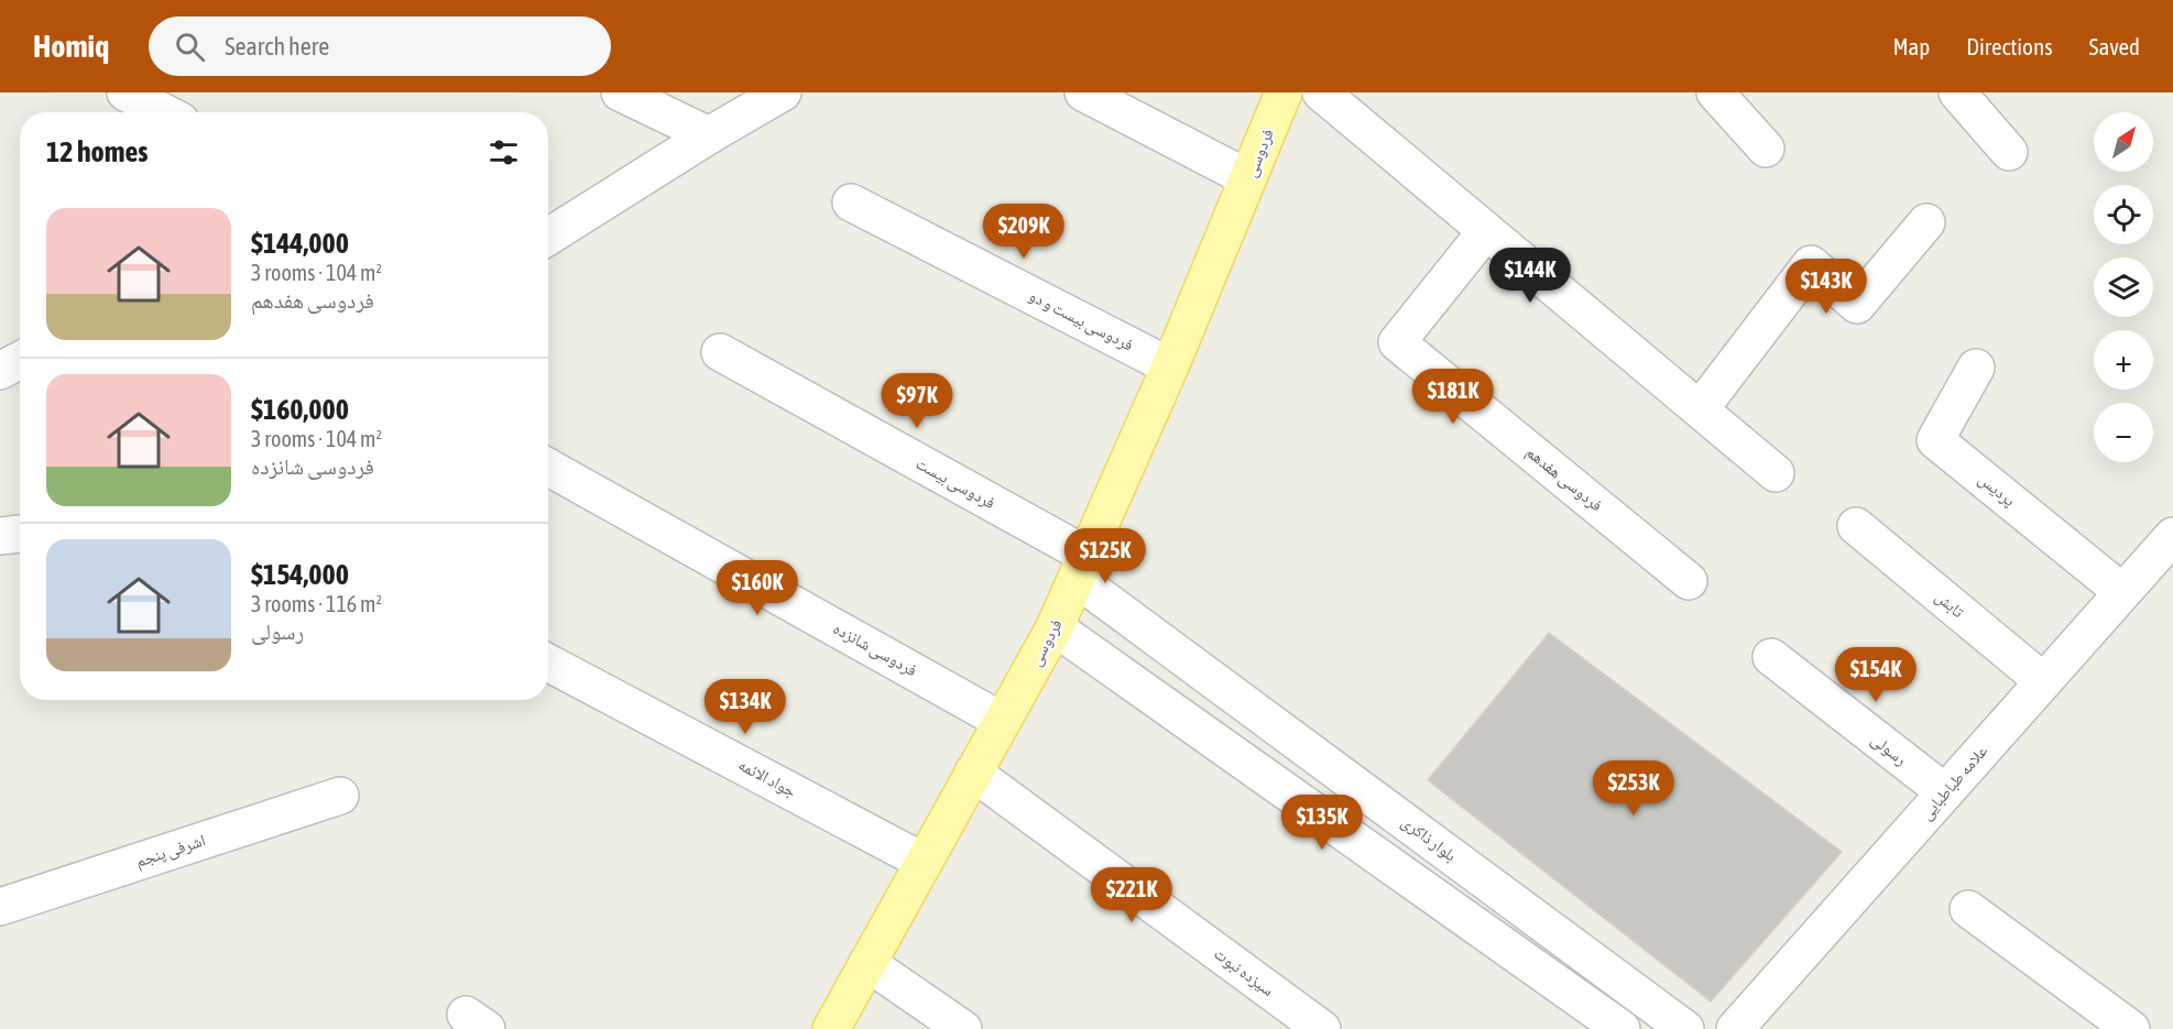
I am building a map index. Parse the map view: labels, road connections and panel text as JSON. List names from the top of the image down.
{
  "streets": {
    "main road": ["فردوسی"],
    "street": [
      "فردوسی بیست و دو",
      "فردوسی هفدهم",
      "فردوسی بیست",
      "پردیس",
      "تابش",
      "فردوسی شانزده",
      "رسولی",
      "جواد الائمه",
      "علامه طباطبایی",
      "بلوار ذاکری",
      "اشرفی پنجم",
      "سیزده نبوت"
    ]
  },
  "crossings": [
    ["فردوسی", "فردوسی بیست و دو"],
    ["فردوسی", "فردوسی بیست"],
    ["فردوسی", "فردوسی شانزده"],
    ["فردوسی", "جواد الائمه"],
    ["فردوسی", "بلوار ذاکری"],
    ["فردوسی", "سیزده نبوت"],
    ["فردوسی بیست", "بلوار ذاکری"],
    ["پردیس", "علامه طباطبایی"],
    ["تابش", "علامه طباطبایی"],
    ["رسولی", "علامه طباطبایی"]
  ],
  "north": "top right",
  "page": {
    "header": "Homiq",
    "search": "Search here",
    "nav": ["Map", "Directions", "Saved"],
    "map_buttons": ["+", "−"],
    "heading": "12 homes",
    "list": [
      {
        "name": "$144,000",
        "note": "3 rooms · 104 m² · فردوسی هفدهم"
      },
      {
        "name": "$160,000",
        "note": "3 rooms · 104 m² · فردوسی شانزده"
      },
      {
        "name": "$154,000",
        "note": "3 rooms · 116 m² · رسولی"
      }
    ],
    "price": [
      "$209K",
      "$144K",
      "$143K",
      "$181K",
      "$97K",
      "$125K",
      "$160K",
      "$154K",
      "$134K",
      "$253K",
      "$135K",
      "$221K"
    ]
  }
}
